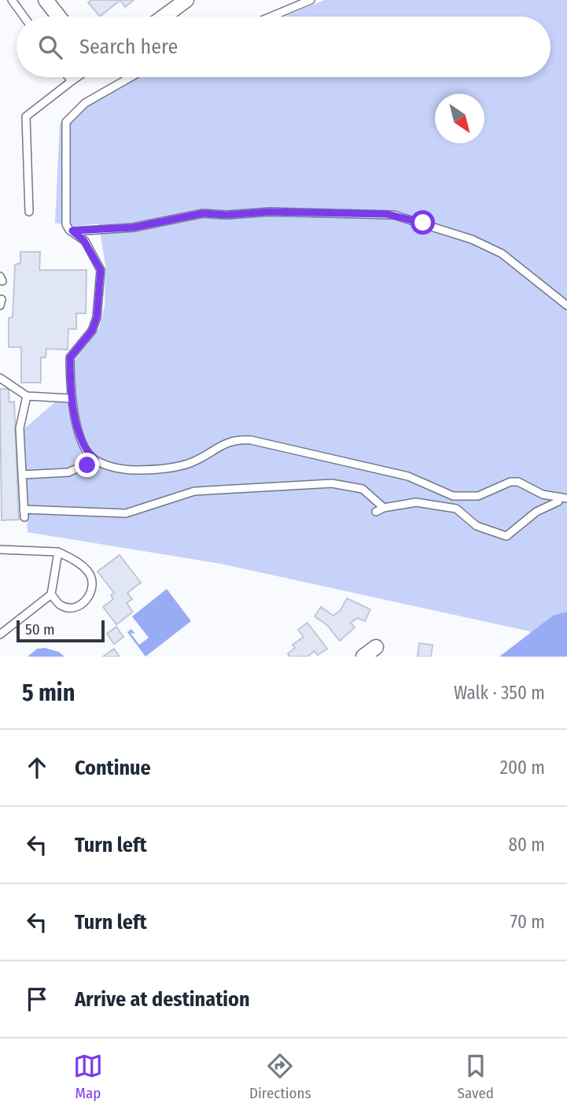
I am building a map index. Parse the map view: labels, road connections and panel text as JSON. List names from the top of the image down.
{
  "scale_bar": "50 m",
  "north": "bottom right",
  "page": {
    "search": "Search here",
    "scale": "50 m",
    "heading": ["5 min", "Walk · 350 m"],
    "list": [
      ["Continue", "200 m"],
      ["Turn left", "80 m"],
      ["Turn left", "70 m"],
      "Arrive at destination"
    ],
    "nav": ["Map", "Directions", "Saved"]
  }
}
